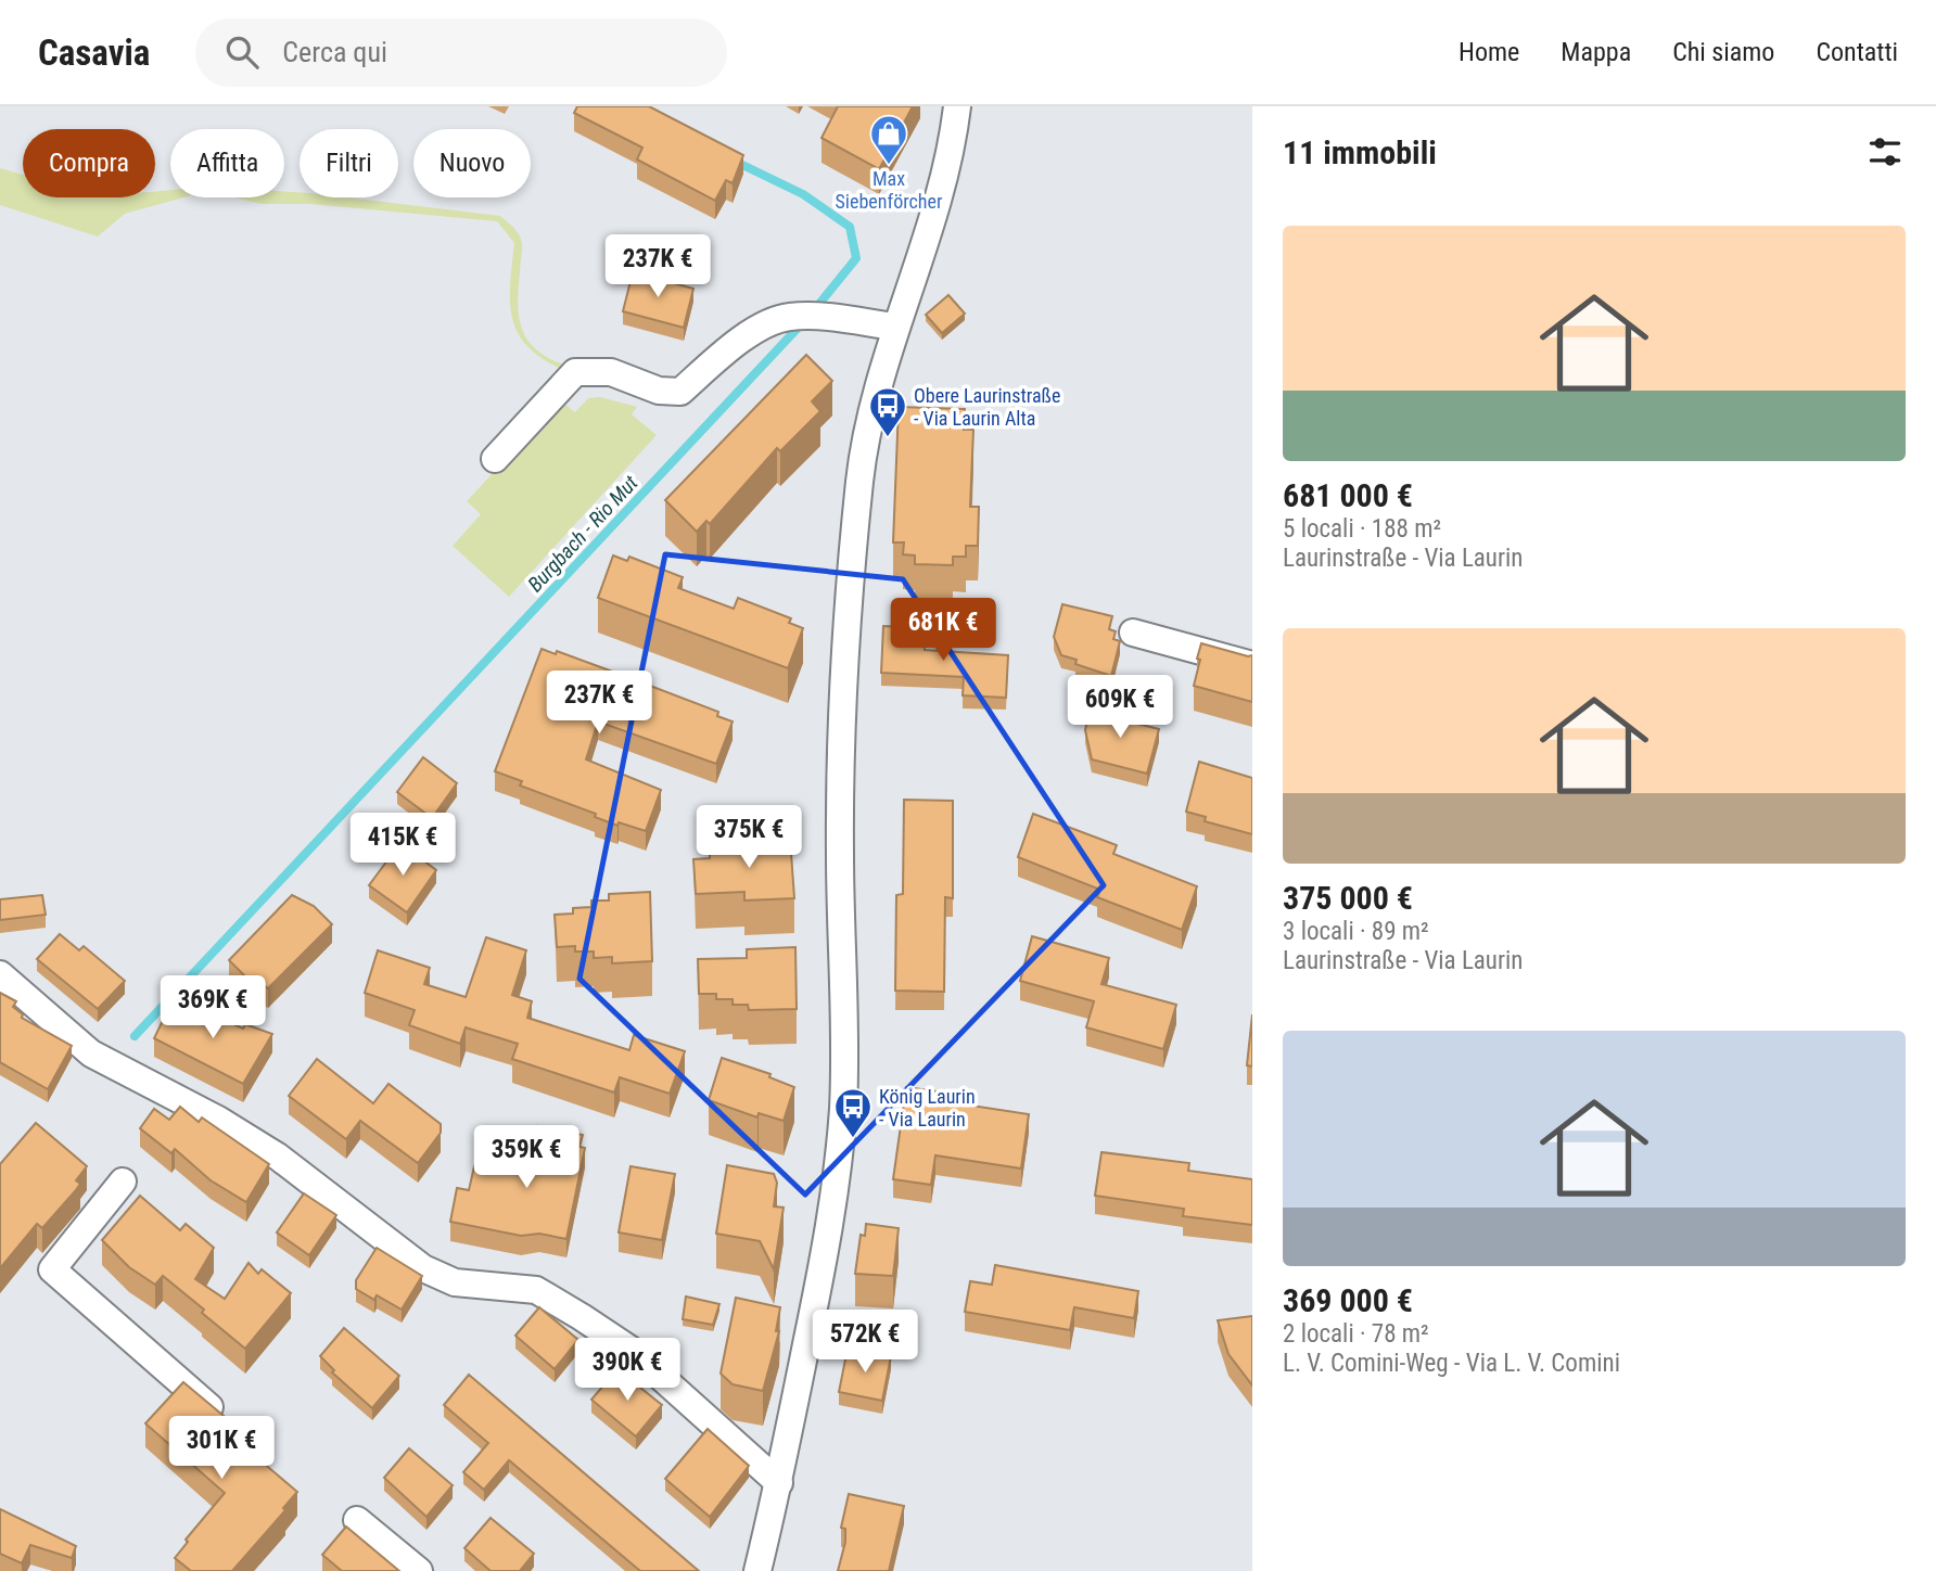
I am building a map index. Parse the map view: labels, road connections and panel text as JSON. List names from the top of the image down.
{
  "water": ["Burgbach - Rio Mut"],
  "places": {
    "shop": ["Max Siebenförcher"],
    "bus stop": ["Obere Laurinstraße - Via Laurin Alta", "König Laurin - Via Laurin"]
  },
  "page": {
    "header": "Casavia",
    "search": "Cerca qui",
    "nav": [
      "Home",
      "Mappa",
      "Chi siamo",
      "Contatti"
    ],
    "heading": "11 immobili",
    "chip": [
      "Compra",
      "Affitta",
      "Filtri",
      "Nuovo"
    ],
    "list": [
      {
        "name": "681 000 €",
        "note": "5 locali · 188 m² · Laurinstraße - Via Laurin"
      },
      {
        "name": "375 000 €",
        "note": "3 locali · 89 m² · Laurinstraße - Via Laurin"
      },
      {
        "name": "369 000 €",
        "note": "2 locali · 78 m² · L. V. Comini-Weg - Via L. V. Comini"
      }
    ],
    "price": [
      "237K €",
      "681K €",
      "237K €",
      "609K €",
      "375K €",
      "415K €",
      "369K €",
      "359K €",
      "572K €",
      "390K €",
      "301K €"
    ]
  }
}
